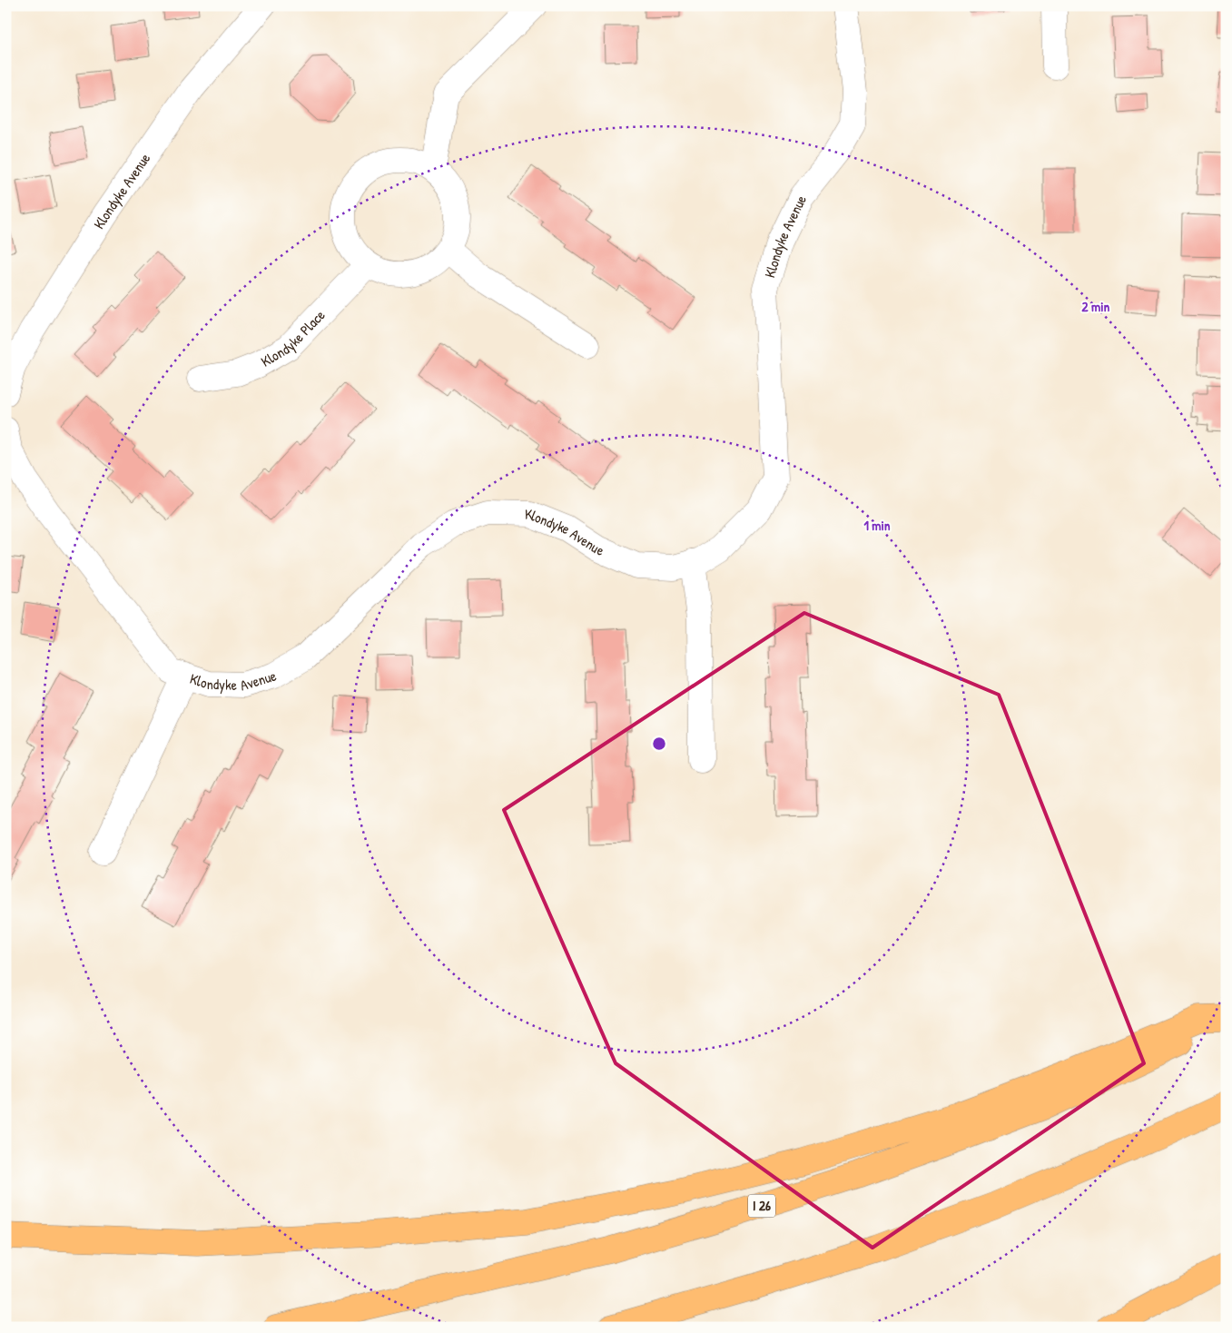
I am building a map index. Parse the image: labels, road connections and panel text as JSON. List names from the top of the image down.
{
  "streets": {
    "main road": ["I 26"],
    "street": ["Klondyke Avenue", "Klondyke Place"]
  },
  "rings": ["2 min", "1 min"]
}
